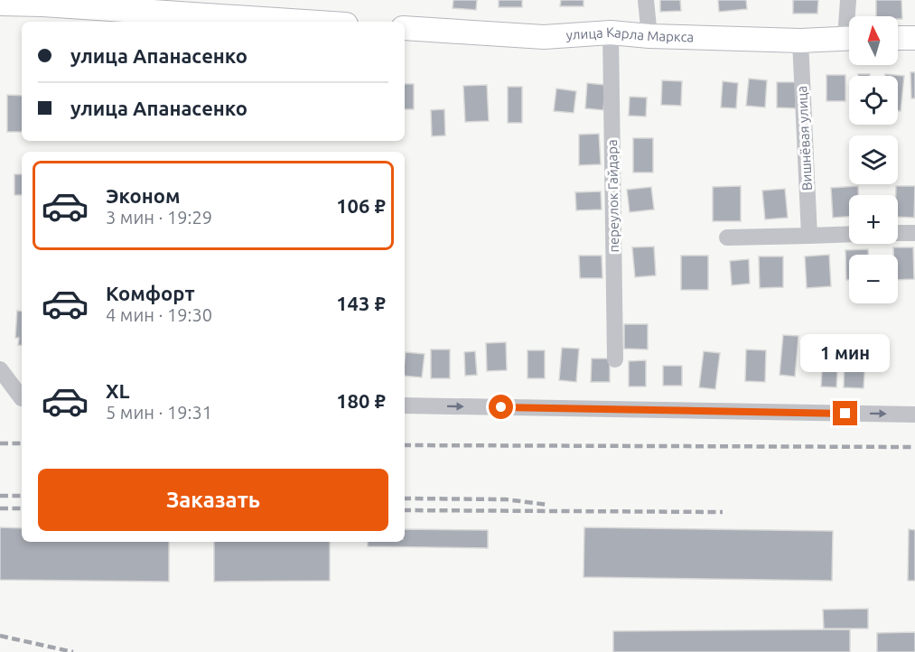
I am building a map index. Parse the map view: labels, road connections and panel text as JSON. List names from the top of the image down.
{
  "streets": {
    "street": ["улица Карла Маркса", "Вишнёвая улица", "переулок Гайдара"]
  },
  "crossings": [
    ["улица Карла Маркса", "Вишнёвая улица"],
    ["улица Карла Маркса", "переулок Гайдара"]
  ],
  "north": "top",
  "page": {
    "map_buttons": ["+", "−"],
    "banner": ["улица Апанасенко", "улица Апанасенко"],
    "list": [
      {
        "name": "Эконом",
        "note": "3 мин · 19:29",
        "value": "106 ₽"
      },
      {
        "name": "Комфорт",
        "note": "4 мин · 19:30",
        "value": "143 ₽"
      },
      {
        "name": "XL",
        "note": "5 мин · 19:31",
        "value": "180 ₽"
      }
    ],
    "bubble": "1 мин",
    "buttons": "Заказать"
  }
}
